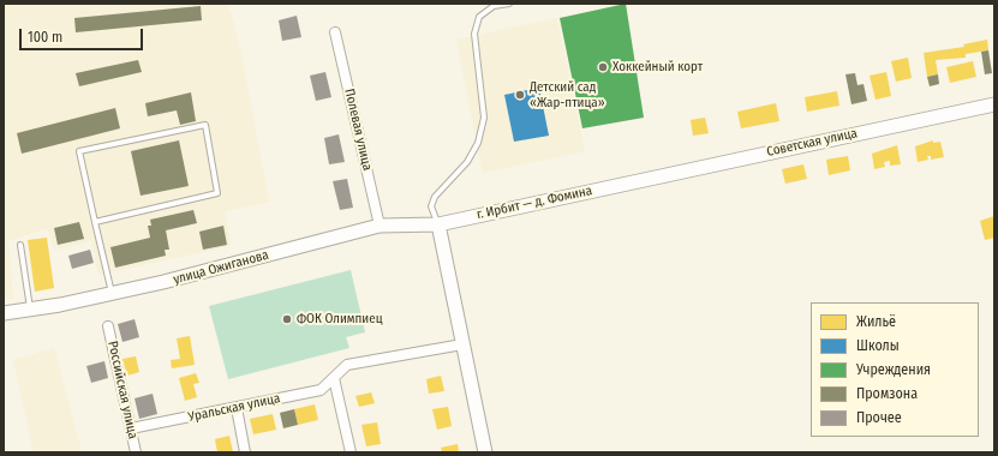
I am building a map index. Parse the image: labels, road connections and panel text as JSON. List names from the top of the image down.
{
  "streets": {
    "street": [
      "Полевая улица",
      "Советская улица",
      "г. Ирбит — д. Фомина",
      "улица Ожиганова",
      "Российская улица",
      "Уральская улица"
    ]
  },
  "crossings": [
    ["Полевая улица", "улица Ожиганова"],
    ["Советская улица", "г. Ирбит — д. Фомина"],
    ["г. Ирбит — д. Фомина", "улица Ожиганова"],
    ["Российская улица", "Уральская улица"]
  ],
  "places": ["Хоккейный корт", "Детский сад «Жар-птица»", "ФОК Олимпиец"],
  "legend": [
    "Жильё",
    "Школы",
    "Учреждения",
    "Промзона",
    "Прочее"
  ],
  "scale_bar": "100 m"
}
